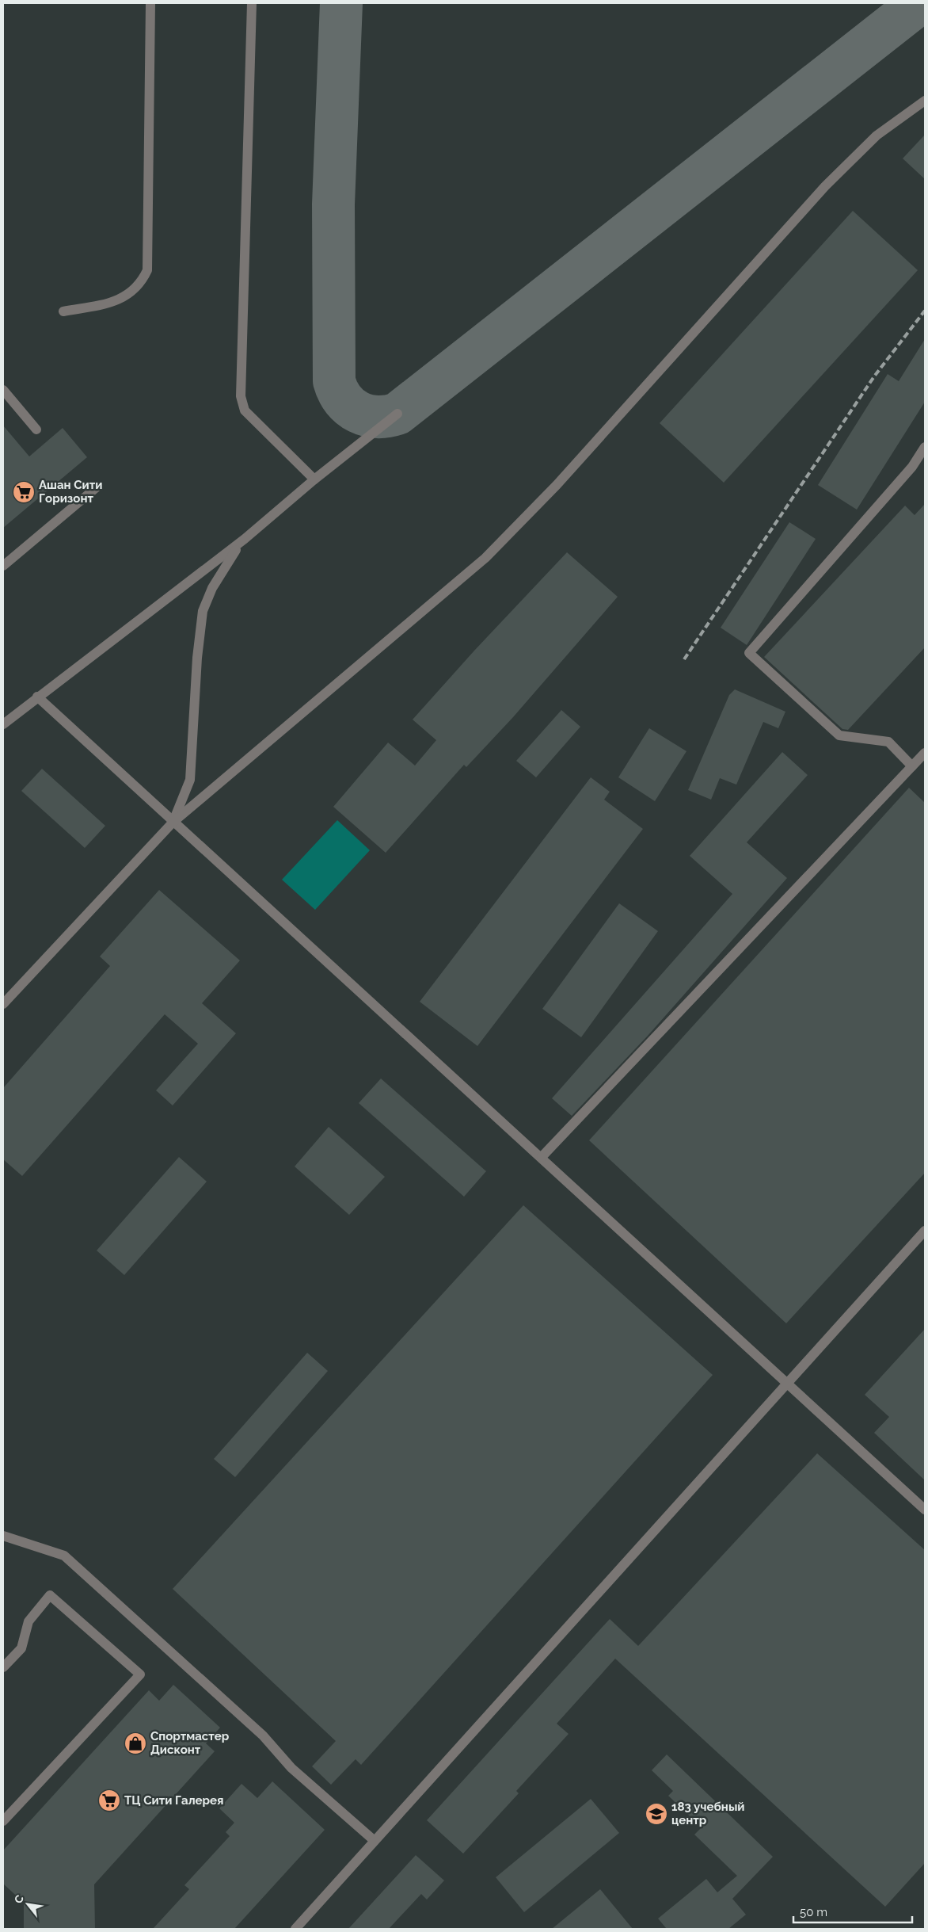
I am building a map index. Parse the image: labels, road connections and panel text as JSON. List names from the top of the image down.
{
  "places": {
    "supermarket": ["Ашан Сити Горизонт", "ТЦ Сити Галерея"],
    "shop": ["Спортмастер Дисконт"],
    "school or university": ["183 учебный центр"]
  },
  "scale_bar": "50 m",
  "north": "top left"
}
